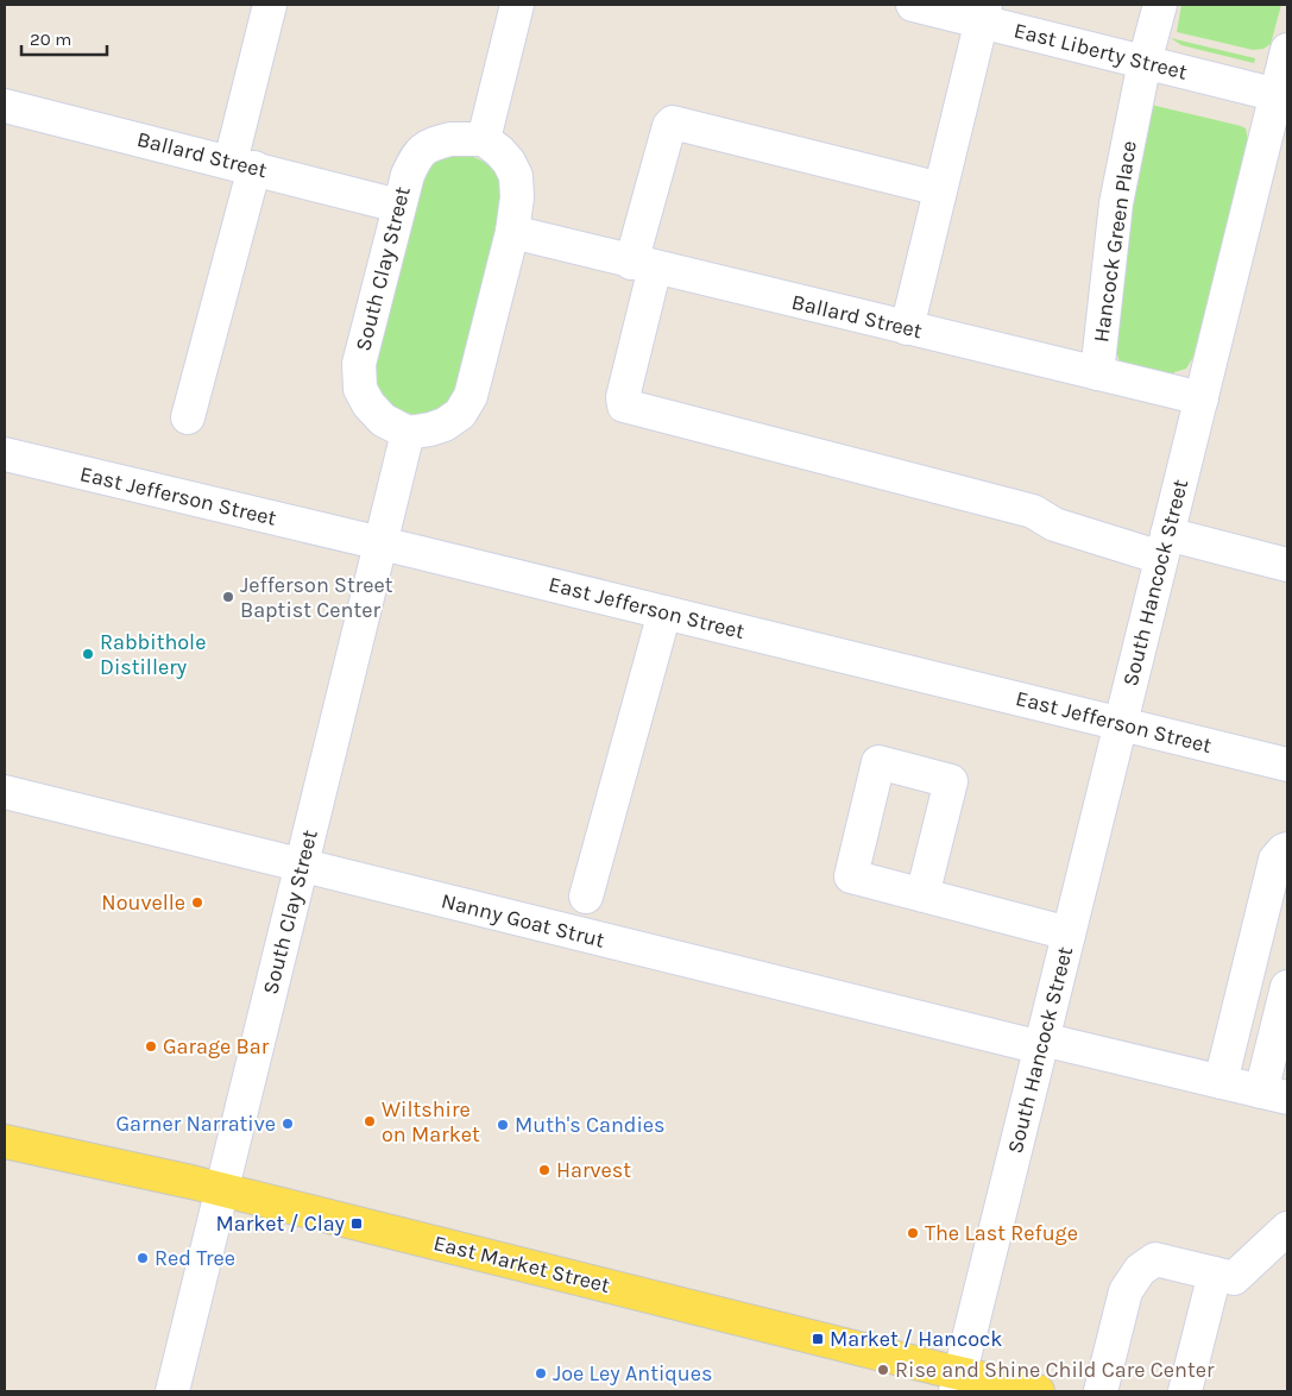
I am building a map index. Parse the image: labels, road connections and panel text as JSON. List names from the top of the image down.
{
  "streets": {
    "main road": ["East Market Street"],
    "street": [
      "East Liberty Street",
      "Ballard Street",
      "Hancock Green Place",
      "South Clay Street",
      "East Jefferson Street",
      "South Hancock Street",
      "Nanny Goat Strut"
    ]
  },
  "crossings": [
    ["East Liberty Street", "Hancock Green Place"],
    ["East Liberty Street", "South Hancock Street"],
    ["Ballard Street", "Hancock Green Place"],
    ["Ballard Street", "South Clay Street"],
    ["Ballard Street", "South Hancock Street"],
    ["South Clay Street", "East Jefferson Street"],
    ["South Clay Street", "Nanny Goat Strut"],
    ["South Clay Street", "East Market Street"],
    ["East Jefferson Street", "South Hancock Street"],
    ["South Hancock Street", "Nanny Goat Strut"],
    ["South Hancock Street", "East Market Street"]
  ],
  "places": {
    "other": [
      "Jefferson Street Baptist Center",
      "Rabbithole Distillery",
      "Nouvelle",
      "Garage Bar",
      "Wiltshire on Market",
      "Garner Narrative",
      "Muth's Candies",
      "Harvest",
      "The Last Refuge",
      "Red Tree",
      "Rise and Shine Child Care Center",
      "Joe Ley Antiques"
    ],
    "transit": ["Market / Clay", "Market / Hancock"]
  },
  "scale_bar": "20 m"
}
